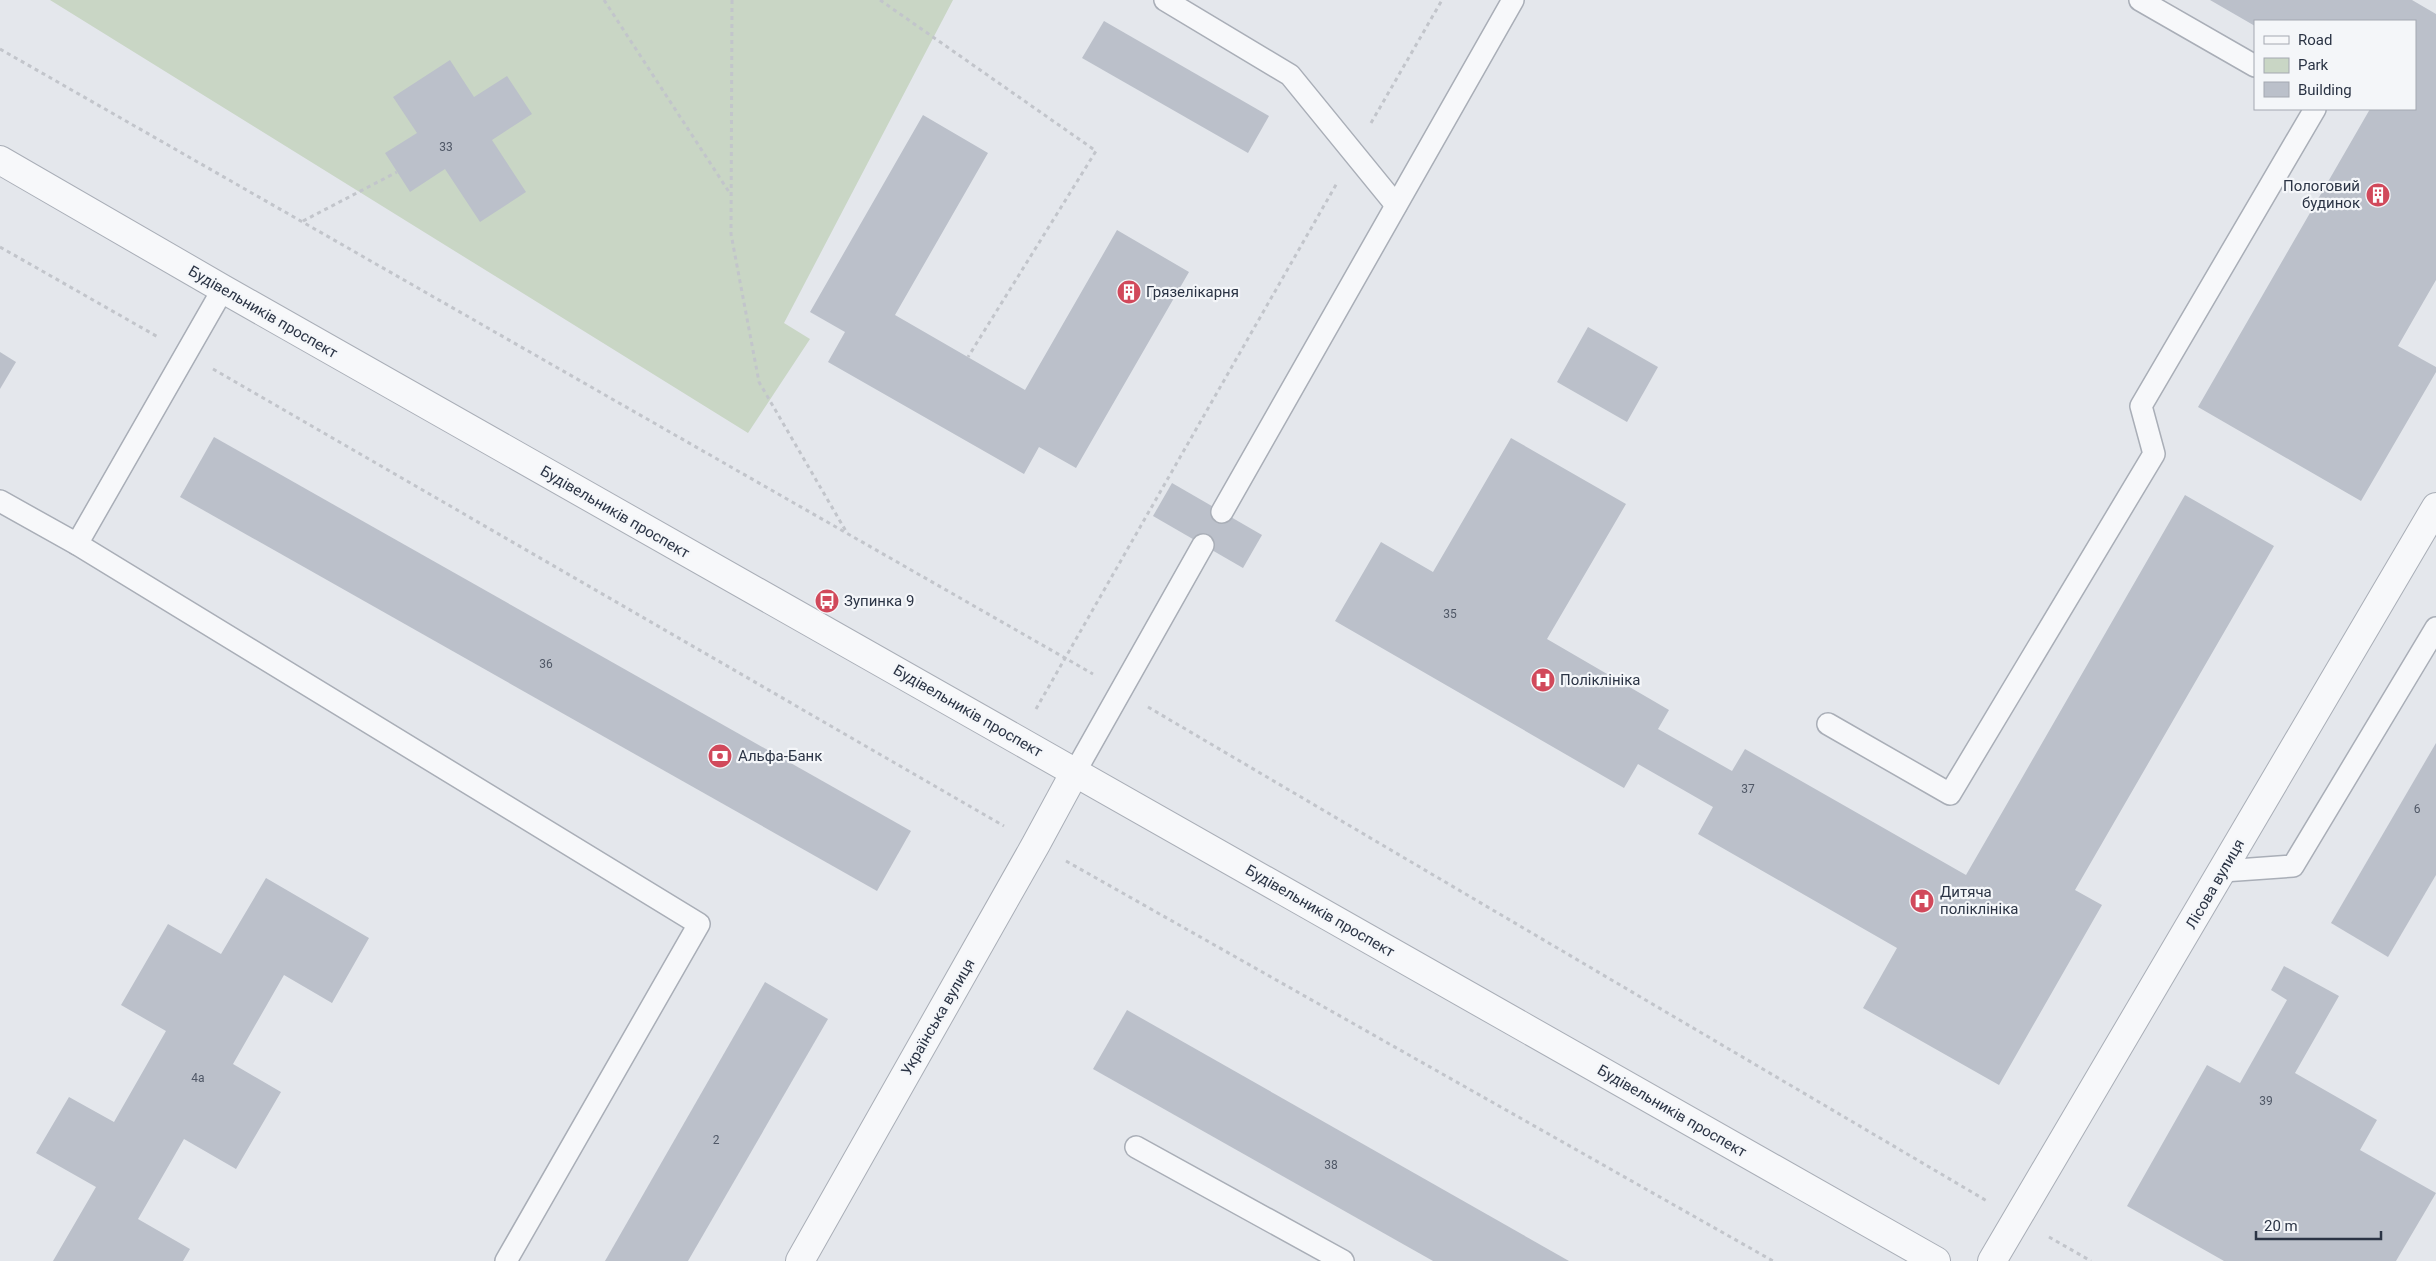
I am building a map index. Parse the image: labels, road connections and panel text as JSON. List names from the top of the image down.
{
  "streets": {
    "street": ["Будівельників проспект", "Лісова вулиця", "Українська вулиця"]
  },
  "crossings": [
    ["Будівельників проспект", "Українська вулиця"]
  ],
  "places": {
    "building": ["Пологовий будинок", "Грязелікарня"],
    "bus stop": ["Зупинка 9"],
    "hospital": ["Поліклініка", "Дитяча поліклініка"],
    "bank": ["Альфа-Банк"]
  },
  "house_numbers": [
    "33",
    "35",
    "36",
    "37",
    "6",
    "4а",
    "39",
    "2",
    "38"
  ],
  "legend": ["Road", "Park", "Building"],
  "scale_bar": "20 m"
}
